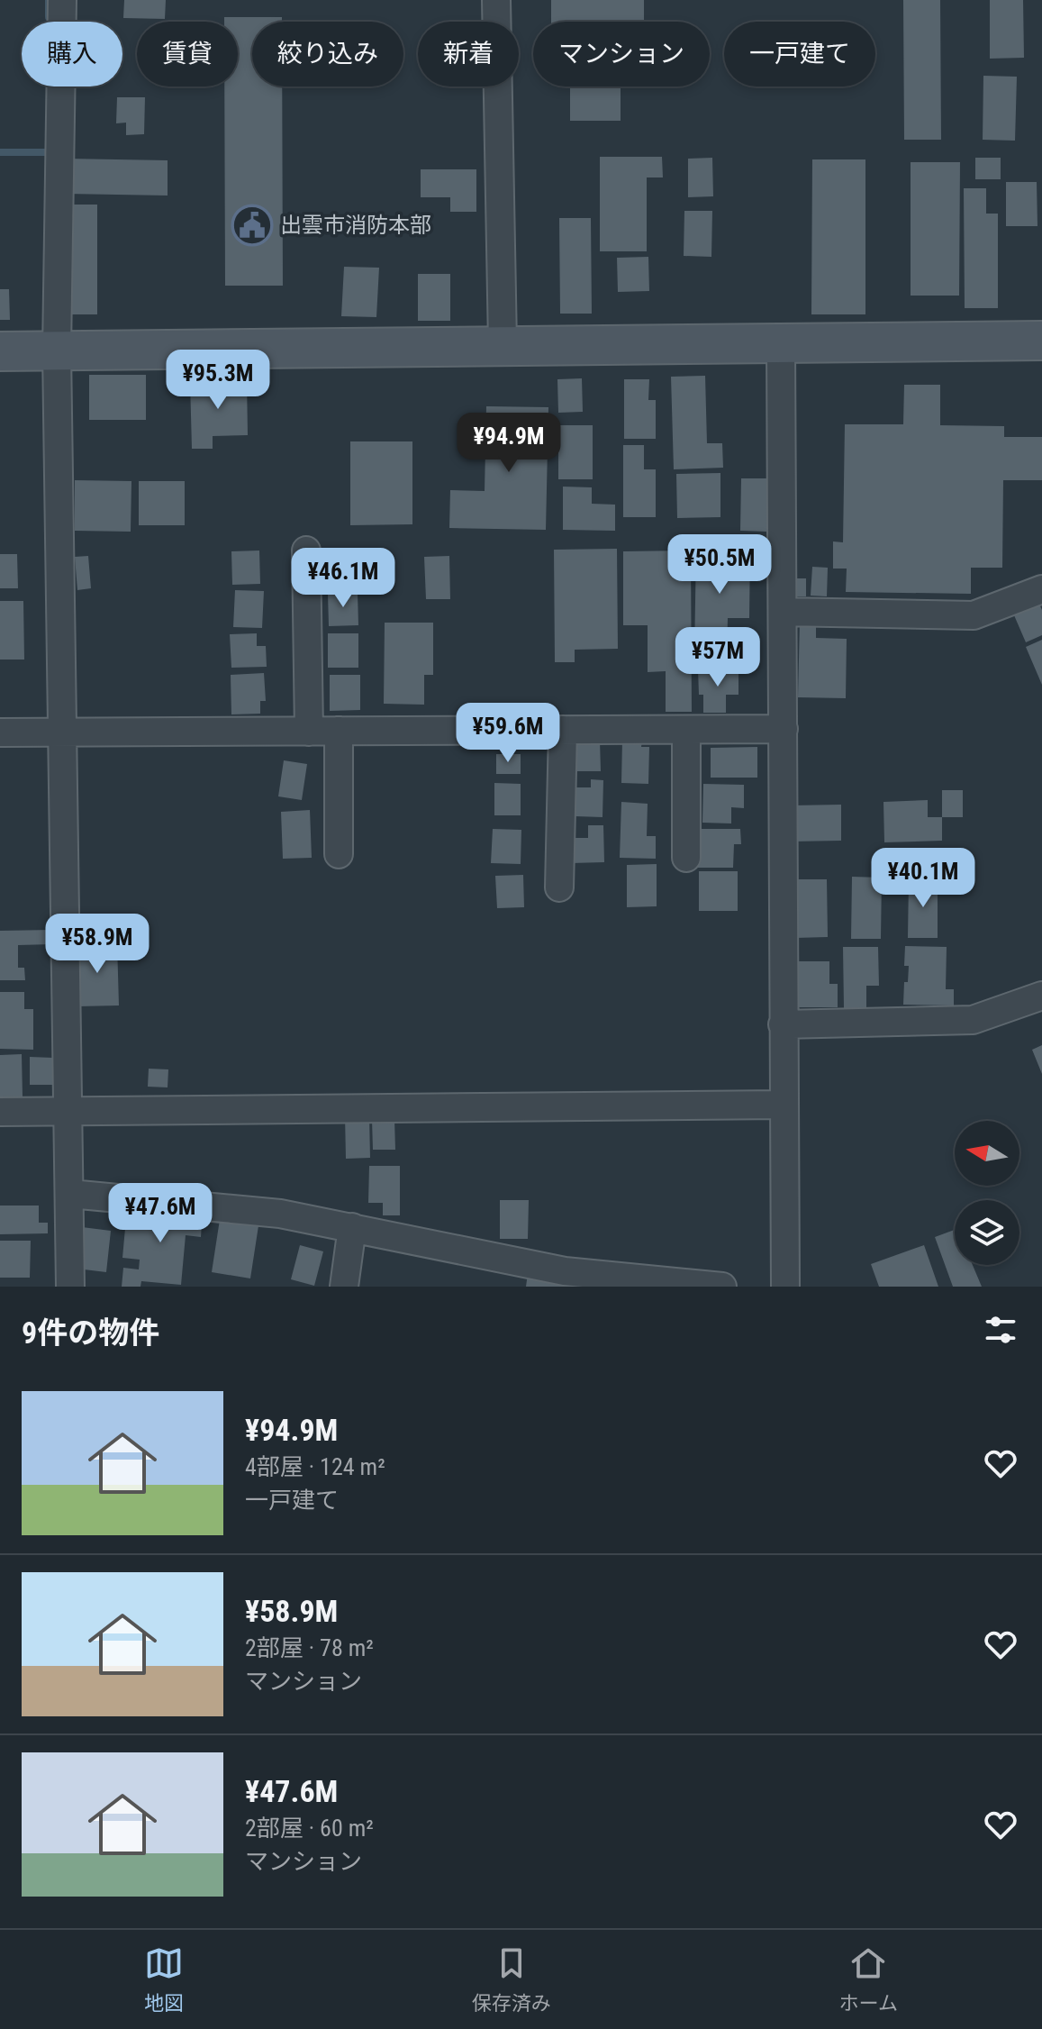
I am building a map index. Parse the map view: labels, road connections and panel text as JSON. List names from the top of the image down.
{
  "places": {
    "public building": ["出雲市消防本部"]
  },
  "north": "left",
  "page": {
    "chip": [
      "購入",
      "賃貸",
      "絞り込み",
      "新着",
      "マンション",
      "一戸建て"
    ],
    "price": [
      "¥95.3M",
      "¥94.9M",
      "¥50.5M",
      "¥46.1M",
      "¥57M",
      "¥59.6M",
      "¥40.1M",
      "¥58.9M",
      "¥47.6M"
    ],
    "heading": "9件の物件",
    "list": [
      {
        "name": "¥94.9M",
        "note": "4部屋 · 124 m² · 一戸建て"
      },
      {
        "name": "¥58.9M",
        "note": "2部屋 · 78 m² · マンション"
      },
      {
        "name": "¥47.6M",
        "note": "2部屋 · 60 m² · マンション"
      }
    ],
    "tabs": ["地図", "保存済み", "ホーム"]
  }
}
